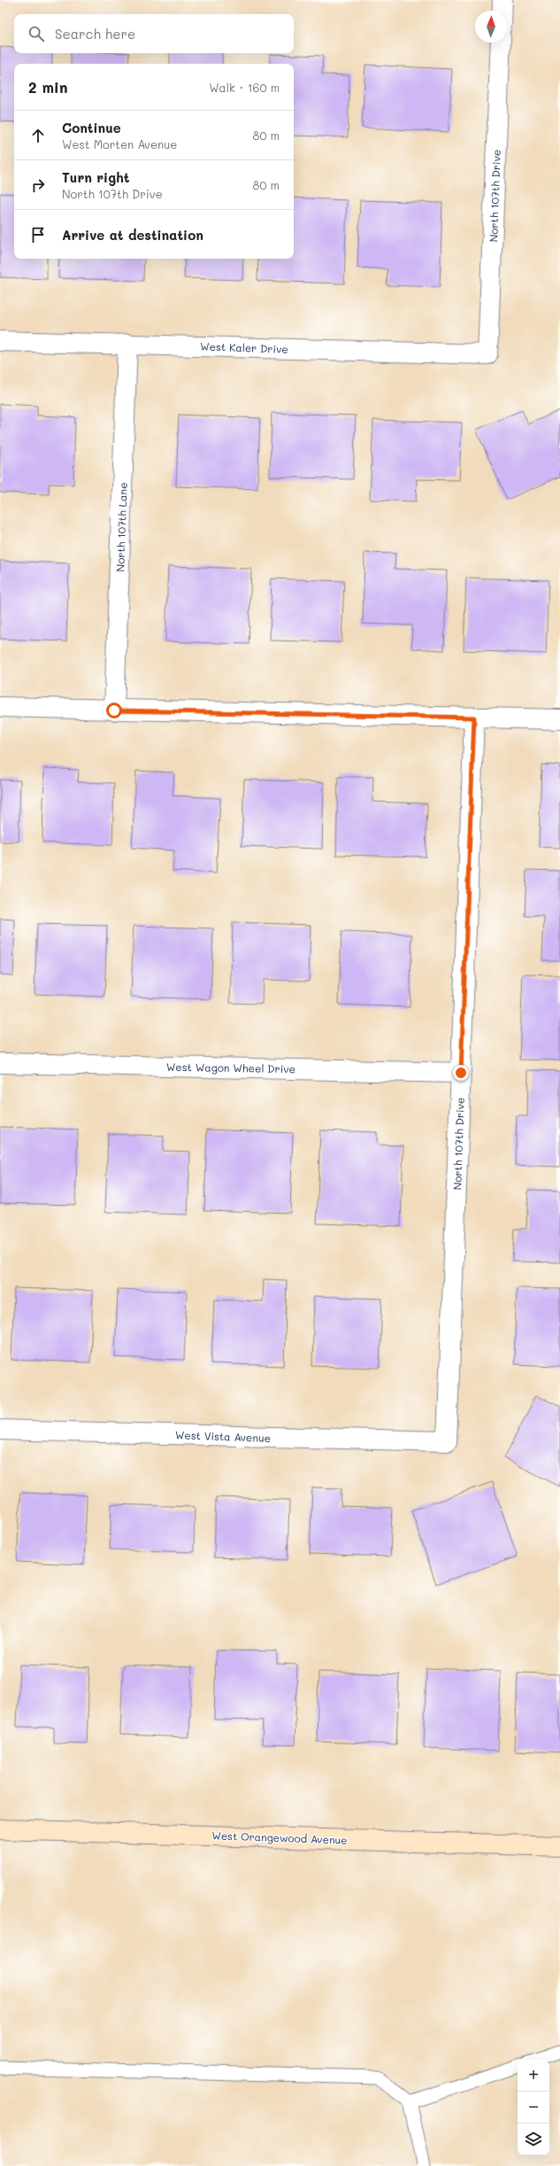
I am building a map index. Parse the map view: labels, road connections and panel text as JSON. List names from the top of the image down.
{
  "streets": {
    "street": [
      "North 107th Drive",
      "West Kaler Drive",
      "North 107th Lane",
      "West Wagon Wheel Drive",
      "West Vista Avenue",
      "West Orangewood Avenue"
    ]
  },
  "crossings": [
    ["North 107th Drive", "West Kaler Drive"],
    ["North 107th Drive", "West Wagon Wheel Drive"],
    ["North 107th Drive", "West Vista Avenue"],
    ["West Kaler Drive", "North 107th Lane"]
  ],
  "north": "top",
  "page": {
    "search": "Search here",
    "heading": ["2 min", "Walk · 160 m"],
    "list": [
      ["Continue", "West Morten Avenue", "80 m"],
      ["Turn right", "North 107th Drive", "80 m"],
      "Arrive at destination"
    ],
    "map_buttons": ["+", "−"]
  }
}
